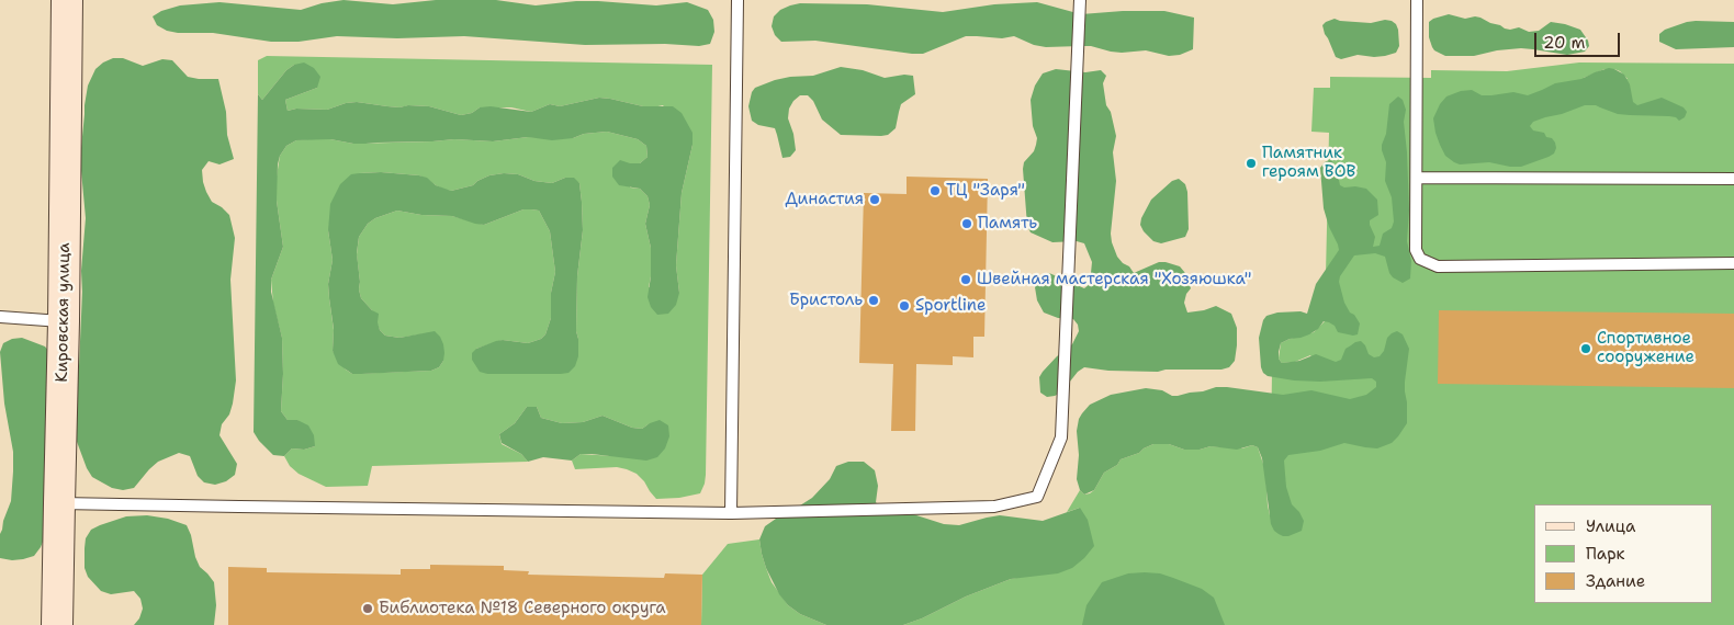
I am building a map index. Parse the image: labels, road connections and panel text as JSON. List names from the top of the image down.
{
  "streets": {
    "street": ["Кировская улица"]
  },
  "places": [
    "Памятник героям ВОВ",
    "ТЦ \"Заря\"",
    "Династия",
    "Память",
    "Швейная мастерская \"Хозяюшка\"",
    "Бристоль",
    "Sportline",
    "Спортивное сооружение",
    "Библиотека №18 Северного округа"
  ],
  "legend": ["Улица", "Парк", "Здание"],
  "scale_bar": "20 m"
}
